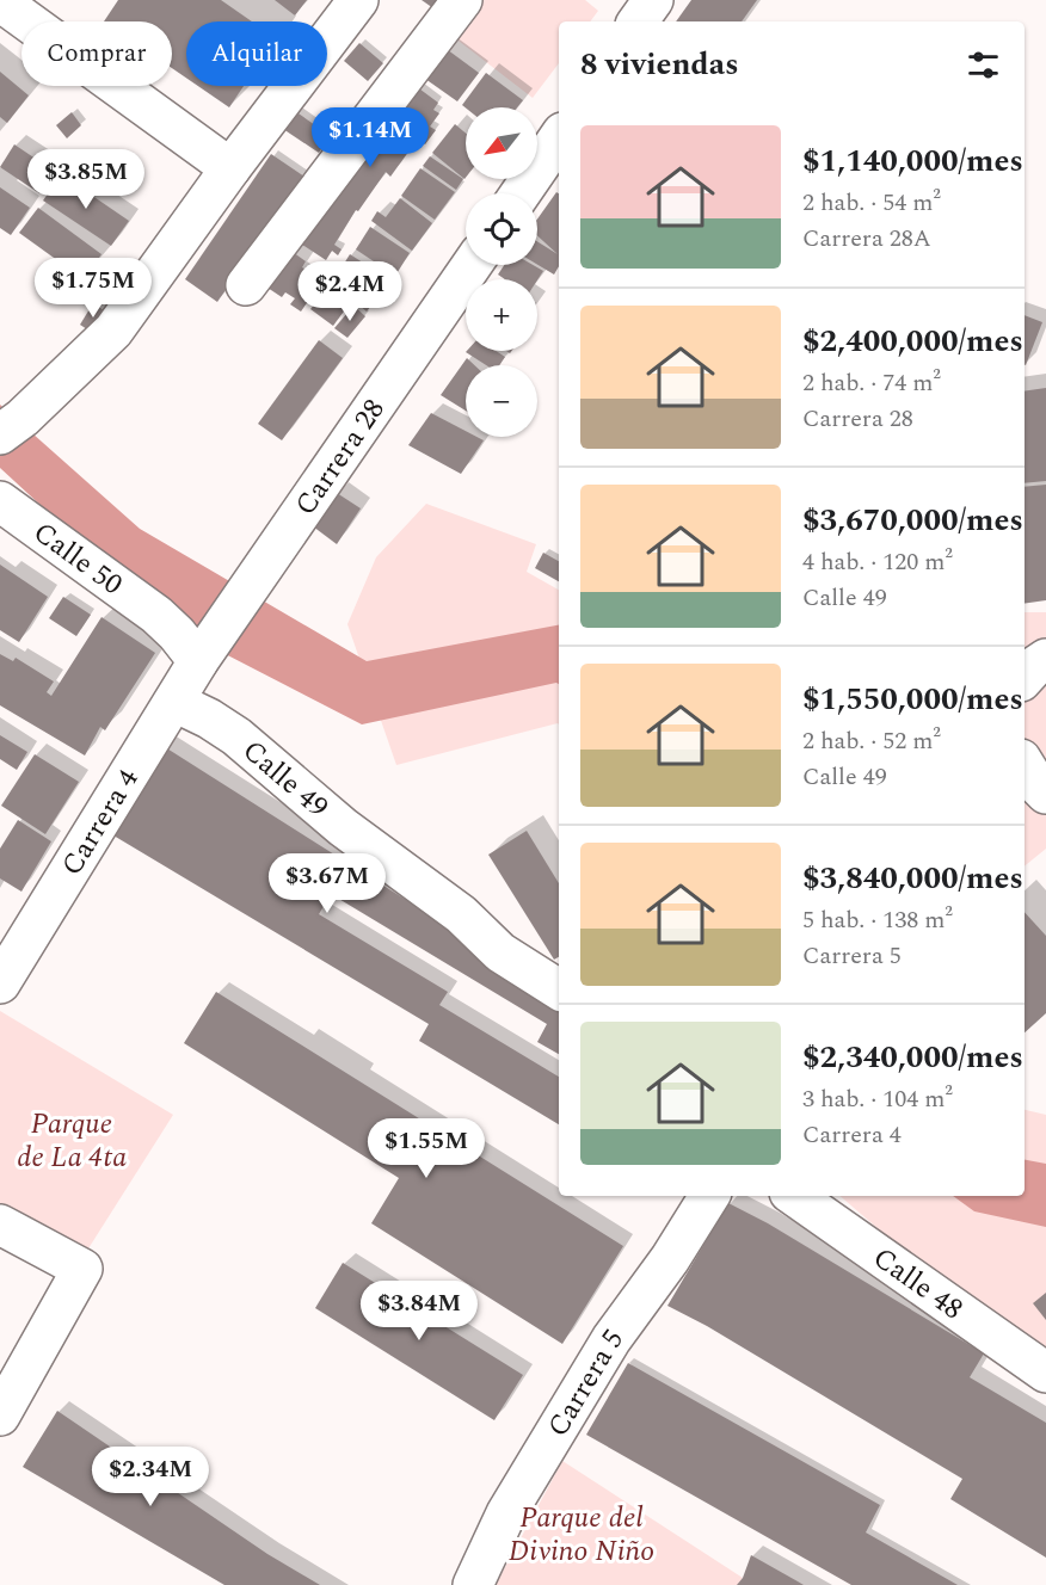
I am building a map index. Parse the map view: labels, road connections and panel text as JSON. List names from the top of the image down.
{
  "streets": {
    "street": [
      "Carrera 28",
      "Calle 50",
      "Calle 49",
      "Carrera 4",
      "Calle 48",
      "Carrera 5"
    ]
  },
  "crossings": [
    ["Carrera 28", "Calle 50"],
    ["Carrera 28", "Carrera 4"],
    ["Calle 50", "Carrera 4"],
    ["Calle 49", "Carrera 4"]
  ],
  "parks": ["Parque de La 4ta", "Parque del Divino Niño"],
  "north": "bottom left",
  "page": {
    "chip": ["Comprar", "Alquilar"],
    "heading": "8 viviendas",
    "map_buttons": ["+", "−"],
    "price": [
      "$1.14M",
      "$3.85M",
      "$1.75M",
      "$2.4M",
      "$3.67M",
      "$1.55M",
      "$3.84M",
      "$2.34M"
    ],
    "list": [
      {
        "name": "$1,140,000/mes",
        "note": "2 hab. · 54 m² · Carrera 28A"
      },
      {
        "name": "$2,400,000/mes",
        "note": "2 hab. · 74 m² · Carrera 28"
      },
      {
        "name": "$3,670,000/mes",
        "note": "4 hab. · 120 m² · Calle 49"
      },
      {
        "name": "$1,550,000/mes",
        "note": "2 hab. · 52 m² · Calle 49"
      },
      {
        "name": "$3,840,000/mes",
        "note": "5 hab. · 138 m² · Carrera 5"
      },
      {
        "name": "$2,340,000/mes",
        "note": "3 hab. · 104 m² · Carrera 4"
      }
    ]
  }
}
